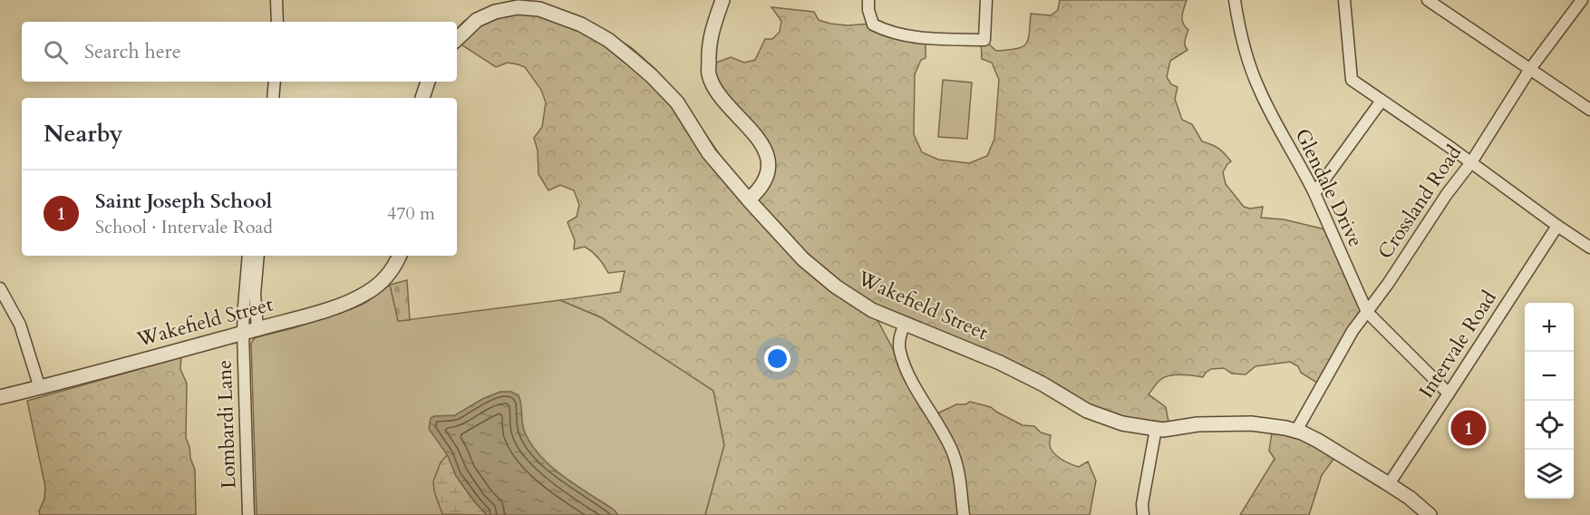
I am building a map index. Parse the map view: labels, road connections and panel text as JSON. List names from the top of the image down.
{
  "streets": {
    "street": [
      "Glendale Drive",
      "Crossland Road",
      "Wakefield Street",
      "Intervale Road",
      "Lombardi Lane"
    ]
  },
  "crossings": [
    ["Glendale Drive", "Crossland Road"],
    ["Glendale Drive", "Intervale Road"],
    ["Crossland Road", "Wakefield Street"],
    ["Wakefield Street", "Intervale Road"],
    ["Wakefield Street", "Lombardi Lane"]
  ],
  "page": {
    "search": "Search here",
    "heading": "Nearby",
    "list": [
      {
        "mark": "1",
        "name": "Saint Joseph School",
        "note": "School · Intervale Road",
        "value": "470 m"
      }
    ],
    "map_buttons": ["+", "−"],
    "pins": "1"
  }
}
